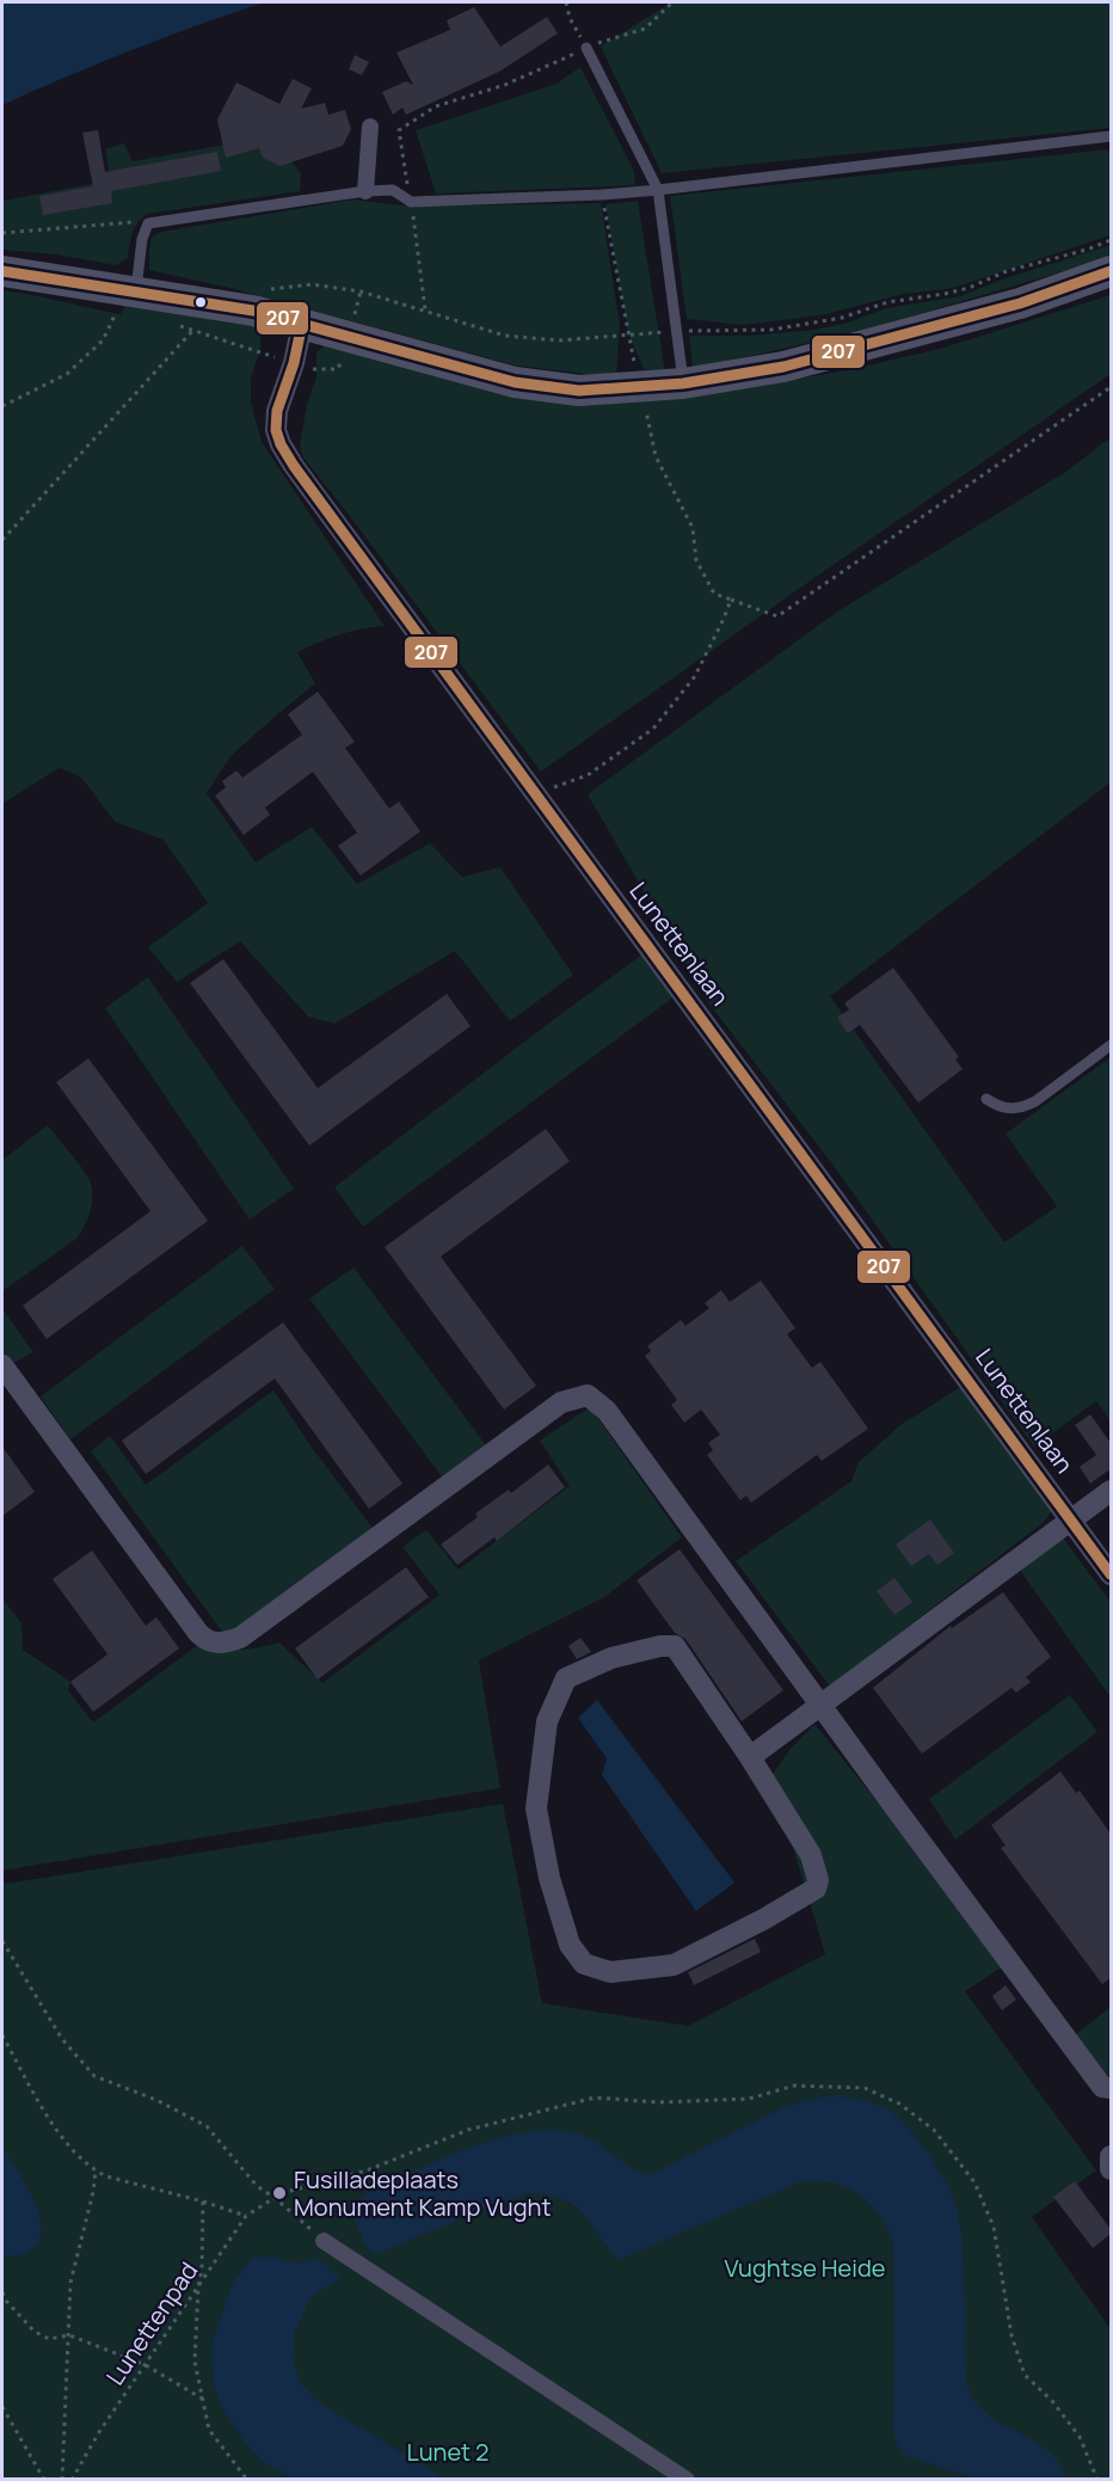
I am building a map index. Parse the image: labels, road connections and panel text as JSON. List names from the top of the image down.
{
  "streets": {
    "street": ["Lunettenlaan"],
    "path": ["Lunettenpad"]
  },
  "parks": ["Vughtse Heide", "Lunet 2"],
  "places": ["Fusilladeplaats Monument Kamp Vught"],
  "lines": ["transit line 207"]
}
